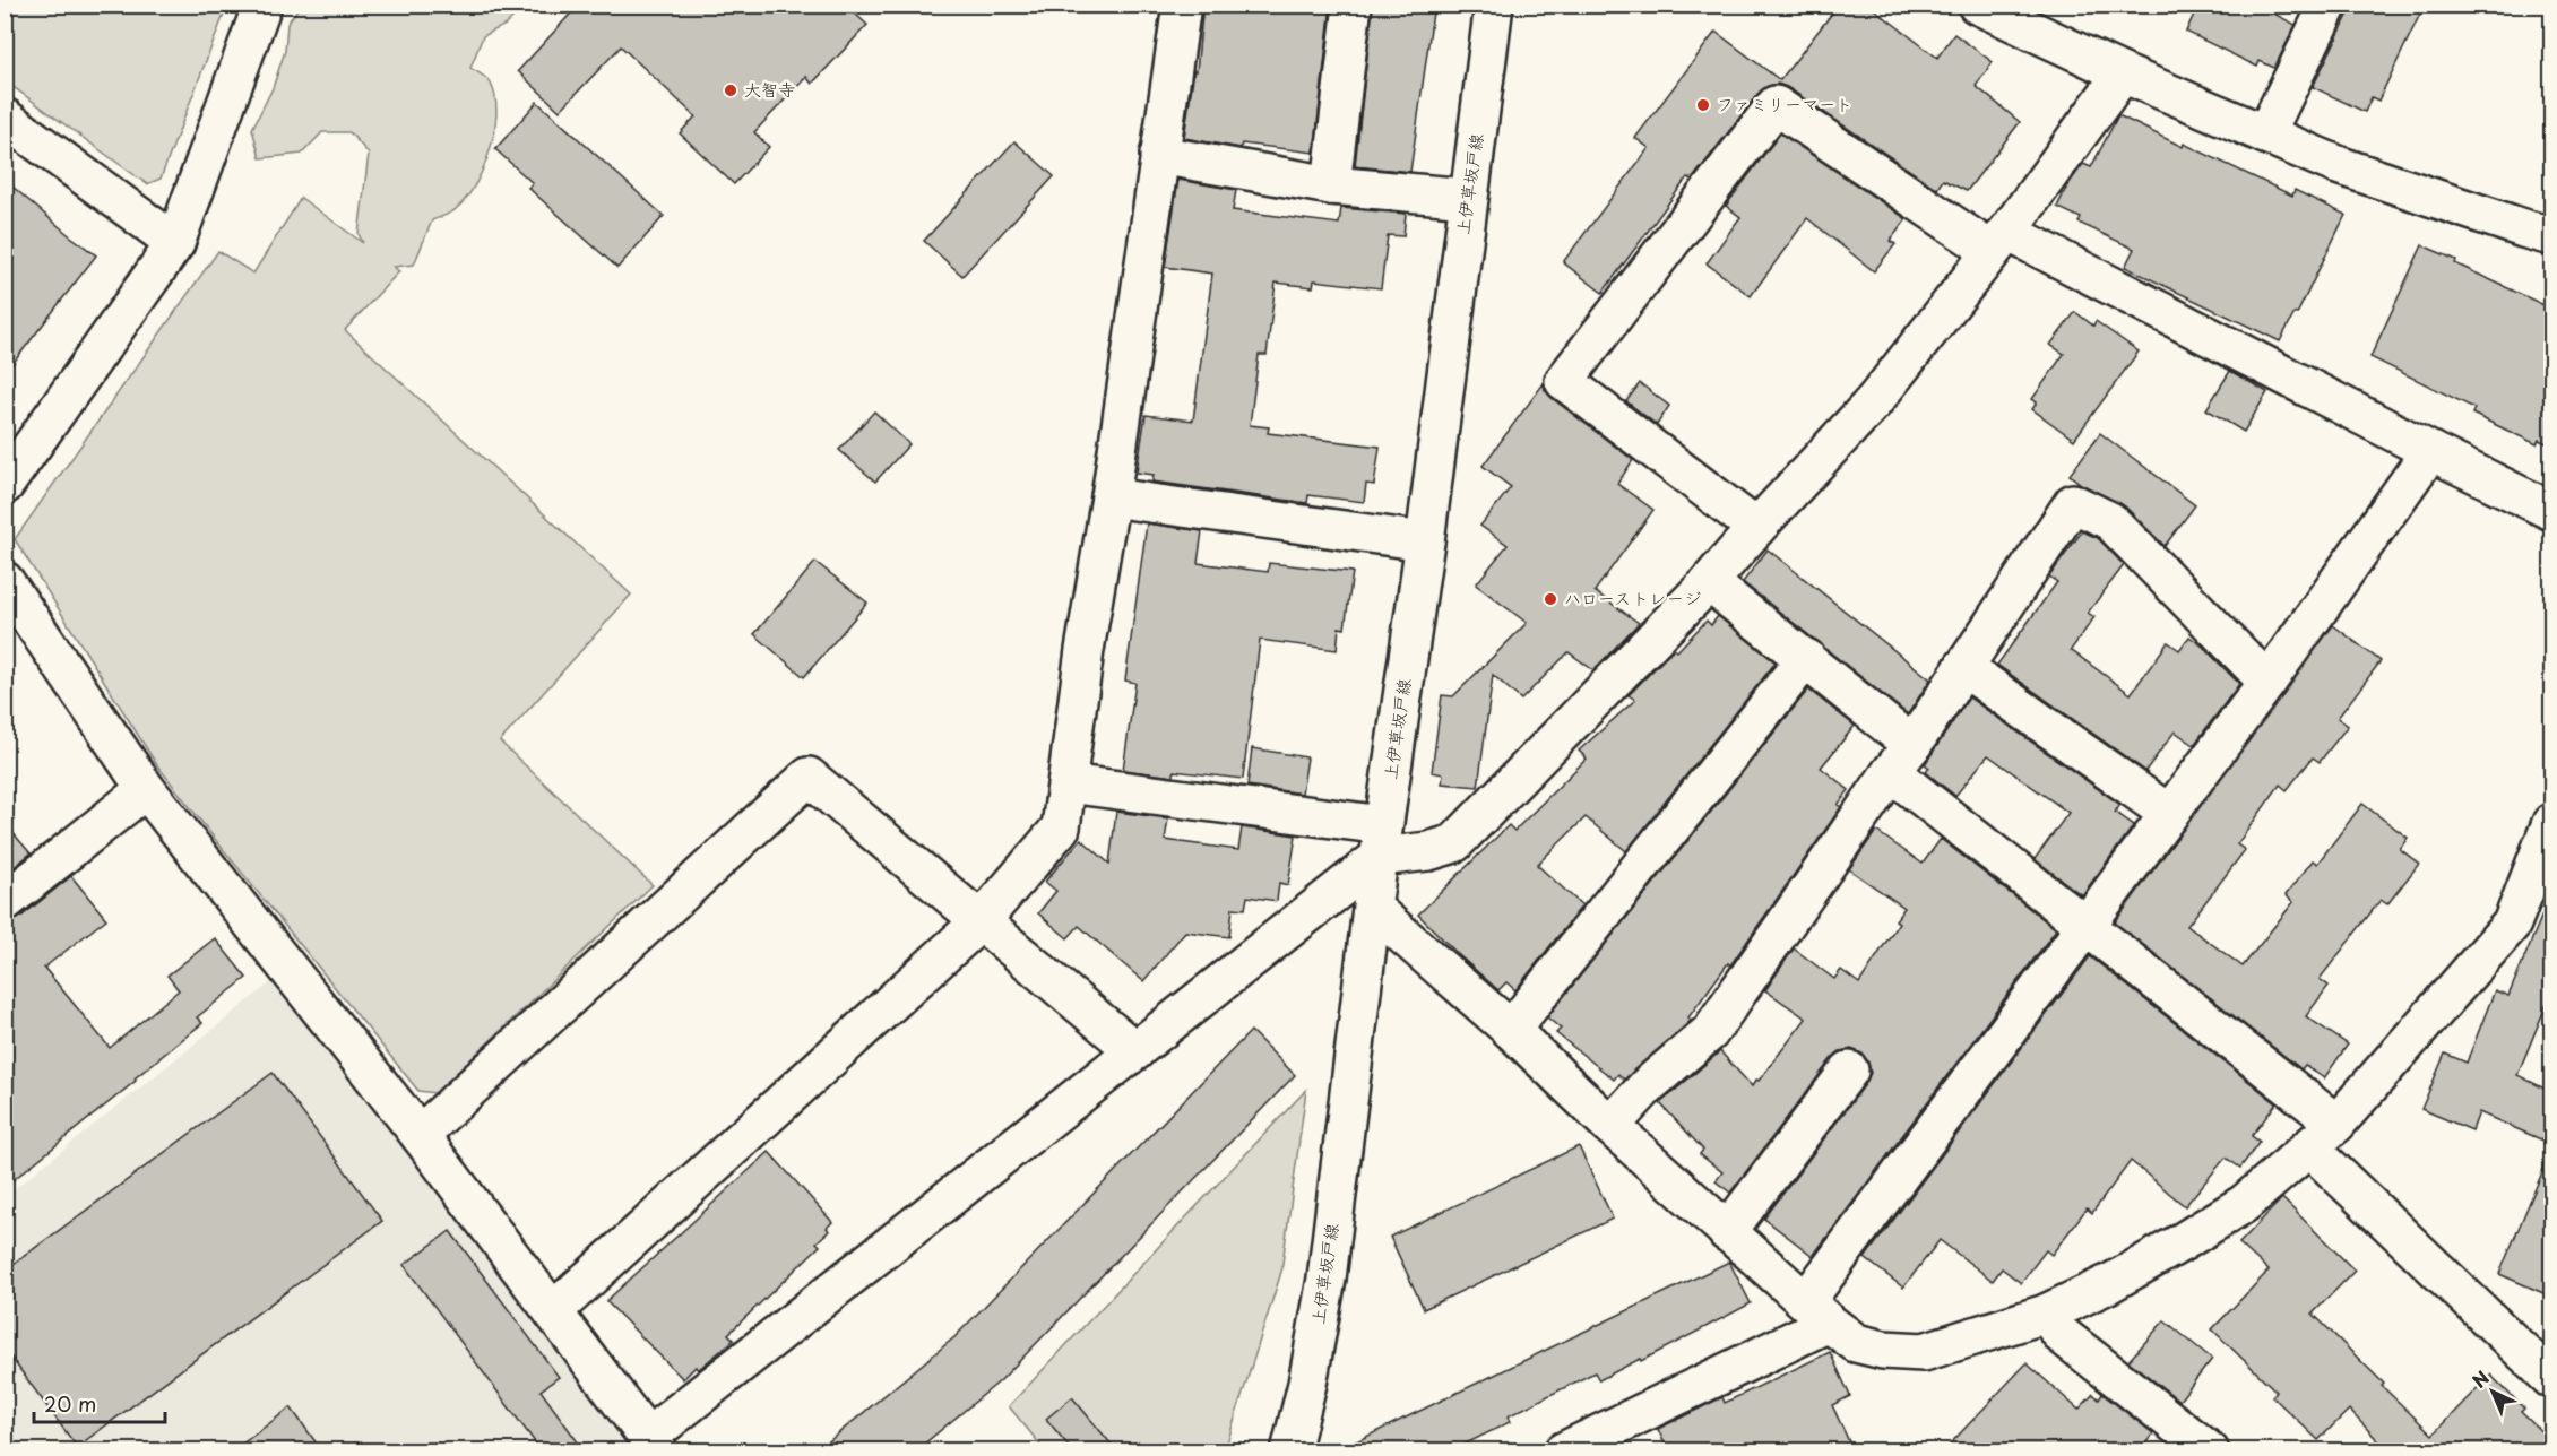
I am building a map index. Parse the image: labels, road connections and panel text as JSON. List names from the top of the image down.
{
  "streets": {
    "street": ["上伊草坂戸線"]
  },
  "places": ["大智寺", "ファミリーマート", "ハローストレージ"],
  "scale_bar": "20 m",
  "north": "top left"
}
